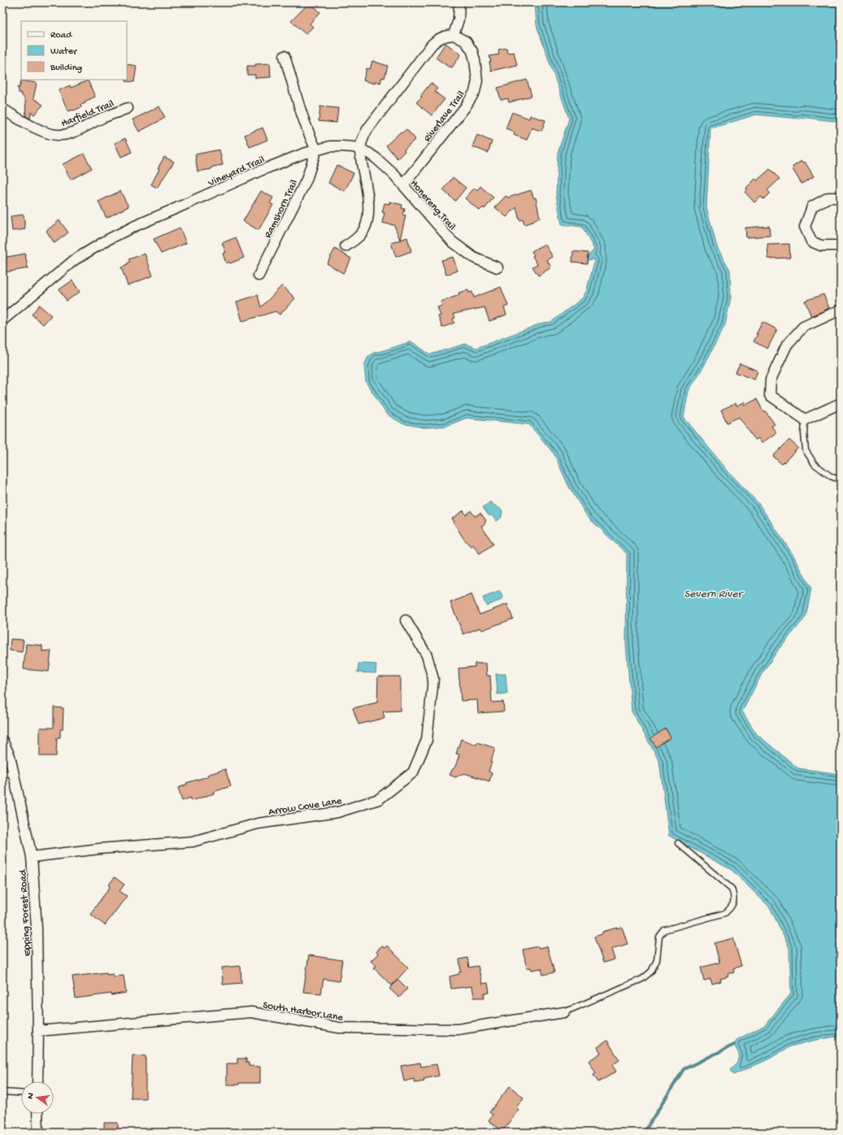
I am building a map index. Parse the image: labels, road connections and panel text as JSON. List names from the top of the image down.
{
  "streets": {
    "street": [
      "Harfield Trail",
      "Riverlave Trail",
      "Vineyard Trail",
      "Honereng Trail",
      "Ramshorn Trail",
      "Arrow Cove Lane",
      "Epping Forest Road",
      "South Harbor Lane"
    ]
  },
  "crossings": [
    ["Riverlave Trail", "Honereng Trail"],
    ["Vineyard Trail", "Honereng Trail"],
    ["Vineyard Trail", "Ramshorn Trail"],
    ["Arrow Cove Lane", "Epping Forest Road"],
    ["Epping Forest Road", "South Harbor Lane"]
  ],
  "water": ["Severn River"],
  "legend": ["Road", "Water", "Building"],
  "north": "left"
}
